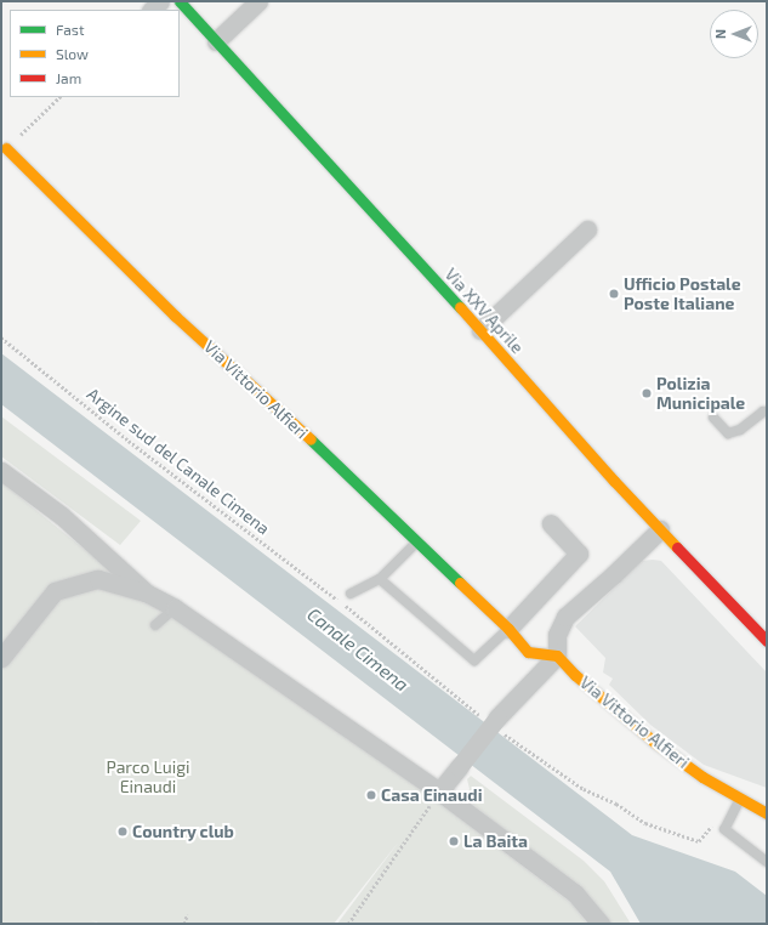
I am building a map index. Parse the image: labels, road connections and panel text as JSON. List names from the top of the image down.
{
  "streets": {
    "street": ["Via XXV Aprile", "Via Vittorio Alfieri"],
    "path": ["Argine sud del Canale Cimena"]
  },
  "water": ["Canale Cimena"],
  "parks": ["Parco Luigi Einaudi"],
  "places": [
    "Ufficio Postale Poste Italiane",
    "Polizia Municipale",
    "Casa Einaudi",
    "Country club",
    "La Baita"
  ],
  "legend": ["Fast", "Slow", "Jam"],
  "north": "left"
}
